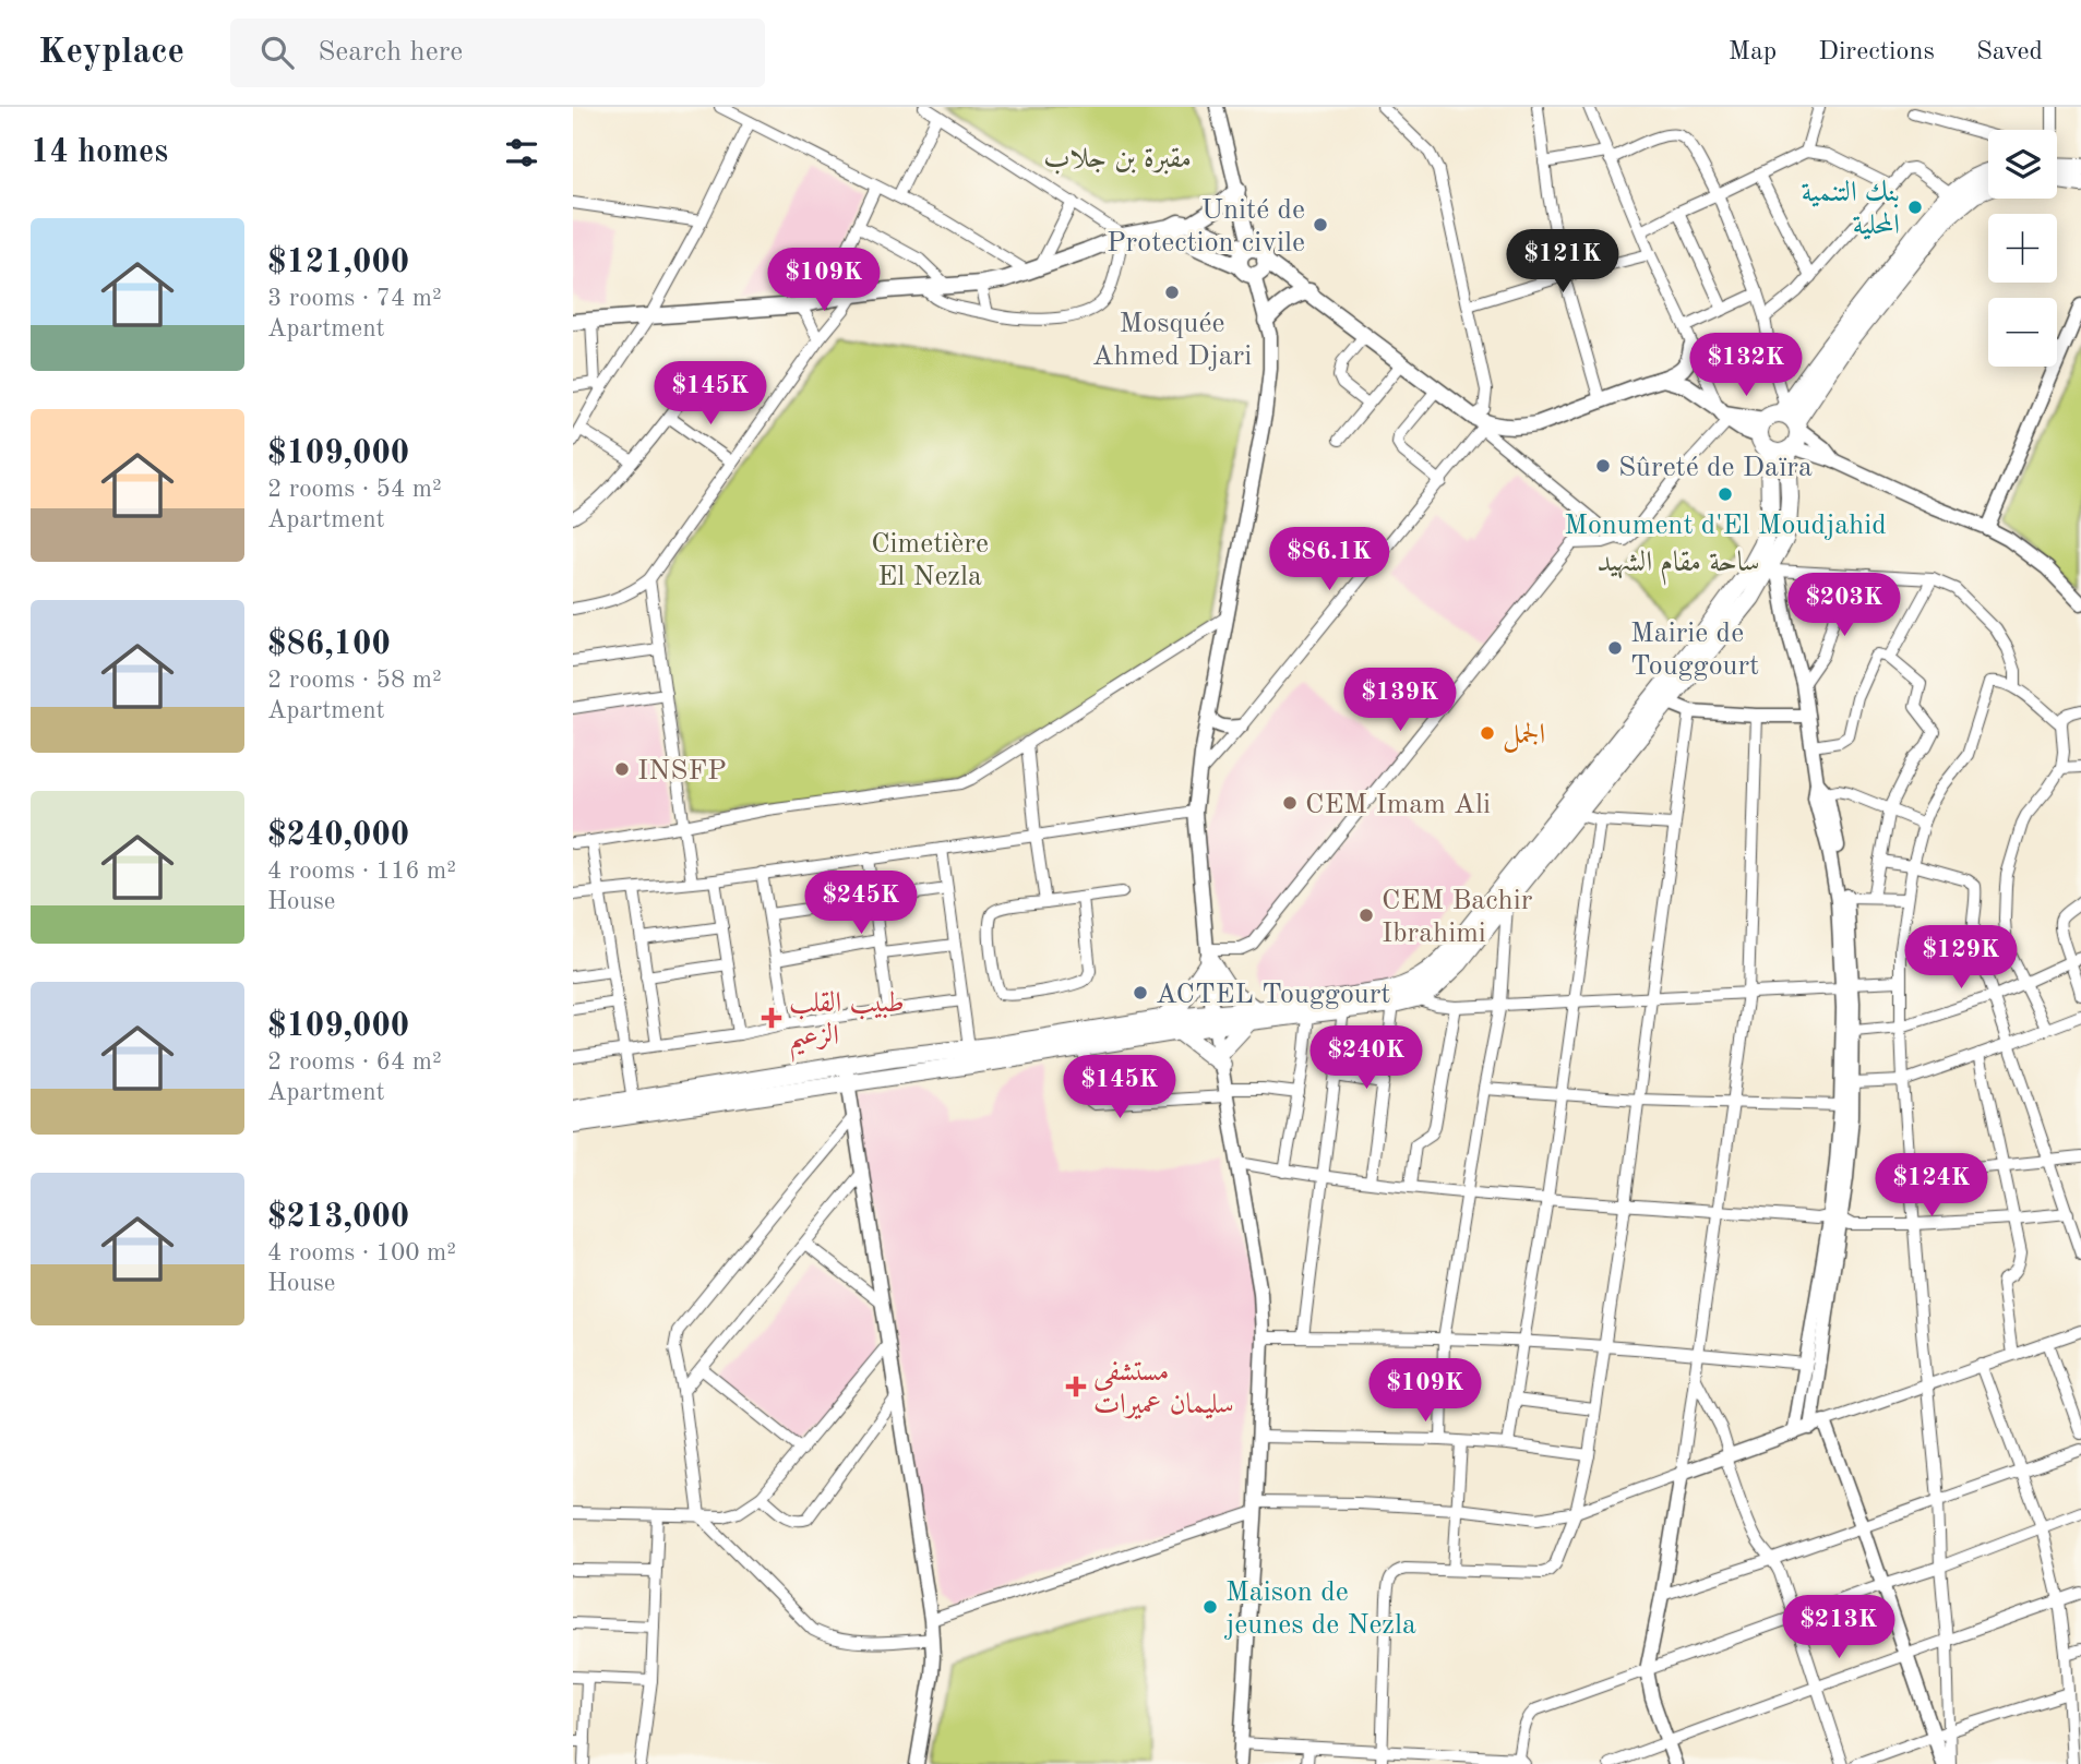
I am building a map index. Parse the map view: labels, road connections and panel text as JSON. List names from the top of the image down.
{
  "parks": ["مقبرة بن جلاب", "Cimetière El Nezla", "ساحة مقام الشهيد"],
  "places": {
    "other": [
      "بنك التنمية المحلية",
      "Unité de Protection civile",
      "Mosquée Ahmed Djari",
      "Sûreté de Daïra",
      "Monument d'El Moudjahid",
      "Mairie de Touggourt",
      "الجمل",
      "INSFP",
      "CEM Imam Ali",
      "CEM Bachir Ibrahimi",
      "ACTEL Touggourt",
      "Maison de jeunes de Nezla"
    ],
    "health": ["طبيب القلب الزعيم", "مستشفى سليمان عميرات"]
  },
  "page": {
    "header": "Keyplace",
    "search": "Search here",
    "nav": ["Map", "Directions", "Saved"],
    "heading": "14 homes",
    "map_buttons": ["+", "−"],
    "list": [
      {
        "name": "$121,000",
        "note": "3 rooms · 74 m² · Apartment"
      },
      {
        "name": "$109,000",
        "note": "2 rooms · 54 m² · Apartment"
      },
      {
        "name": "$86,100",
        "note": "2 rooms · 58 m² · Apartment"
      },
      {
        "name": "$240,000",
        "note": "4 rooms · 116 m² · House"
      },
      {
        "name": "$109,000",
        "note": "2 rooms · 64 m² · Apartment"
      },
      {
        "name": "$213,000",
        "note": "4 rooms · 100 m² · House"
      }
    ],
    "price": [
      "$121K",
      "$109K",
      "$132K",
      "$145K",
      "$86.1K",
      "$203K",
      "$139K",
      "$245K",
      "$129K",
      "$240K",
      "$145K",
      "$124K",
      "$109K",
      "$213K"
    ]
  }
}
